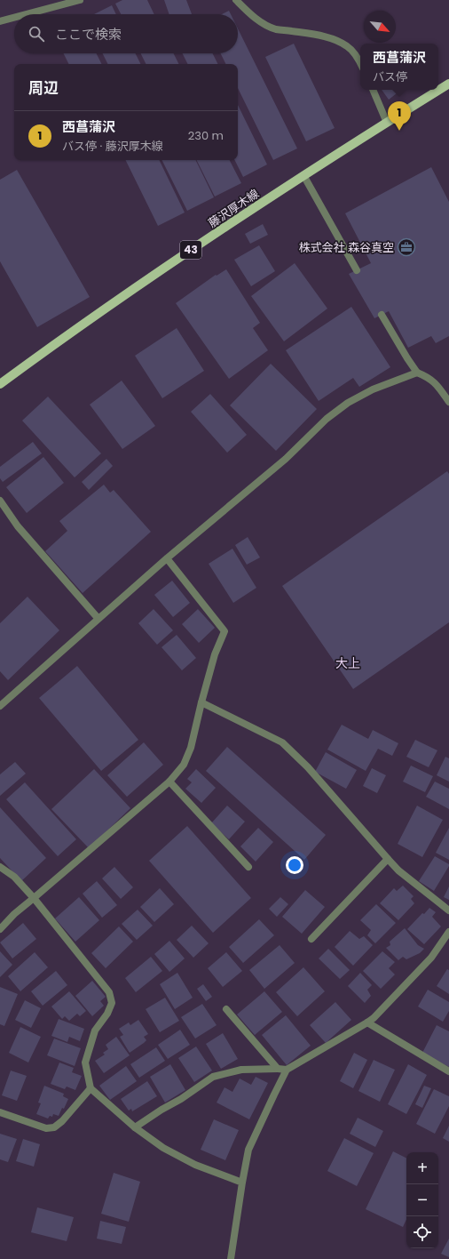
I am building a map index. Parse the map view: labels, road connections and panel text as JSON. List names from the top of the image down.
{
  "streets": {
    "main road": ["藤沢厚木線", "43"]
  },
  "districts": ["大上"],
  "places": {
    "office": ["株式会社 森谷真空"]
  },
  "north": "bottom right",
  "page": {
    "search": "ここで検索",
    "popup": ["西菖蒲沢", "バス停"],
    "heading": "周辺",
    "pins": "1",
    "list": [
      {
        "mark": "1",
        "name": "西菖蒲沢",
        "note": "バス停 · 藤沢厚木線",
        "value": "230 m"
      }
    ],
    "map_buttons": ["+", "−"]
  }
}
